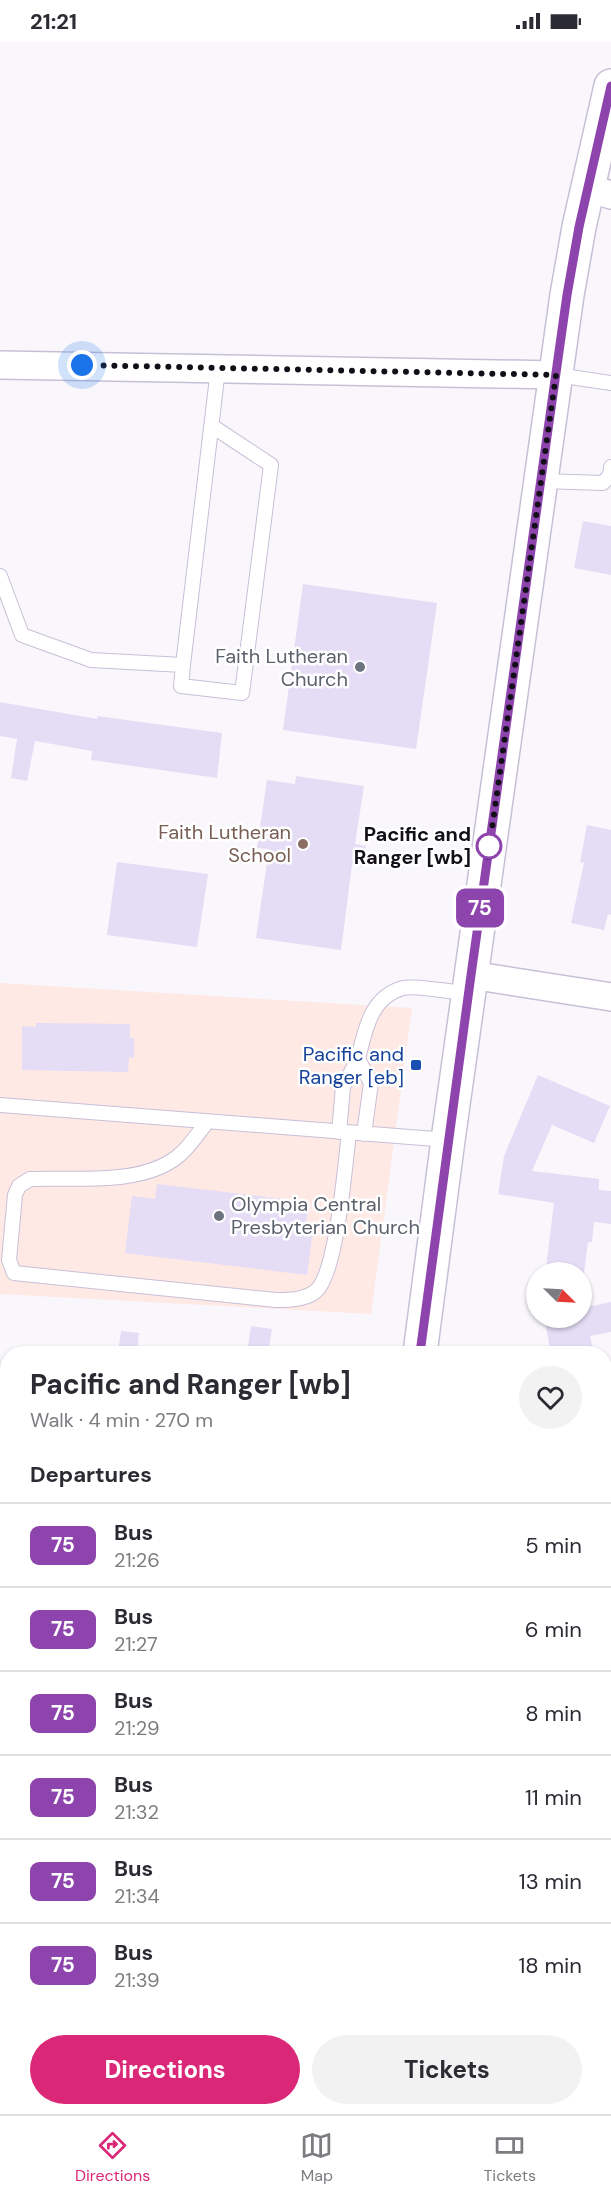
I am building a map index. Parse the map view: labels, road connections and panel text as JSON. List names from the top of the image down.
{
  "places": {
    "other": [
      "Faith Lutheran Church",
      "Faith Lutheran School",
      "Pacific and Ranger [wb]",
      "Olympia Central Presbyterian Church"
    ],
    "transit": ["Pacific and Ranger [eb]"]
  },
  "lines": ["bus line 75"],
  "north": "bottom right",
  "page": {
    "status": "21:21",
    "on_map": "75",
    "heading": [
      ["Pacific and Ranger [wb]", "Walk · 4 min · 270 m"],
      "Departures"
    ],
    "list": [
      {
        "mark": "75",
        "name": "Bus",
        "note": "21:26",
        "value": "5 min"
      },
      {
        "mark": "75",
        "name": "Bus",
        "note": "21:27",
        "value": "6 min"
      },
      {
        "mark": "75",
        "name": "Bus",
        "note": "21:29",
        "value": "8 min"
      },
      {
        "mark": "75",
        "name": "Bus",
        "note": "21:32",
        "value": "11 min"
      },
      {
        "mark": "75",
        "name": "Bus",
        "note": "21:34",
        "value": "13 min"
      },
      {
        "mark": "75",
        "name": "Bus",
        "note": "21:39",
        "value": "18 min"
      }
    ],
    "buttons": ["Directions", "Tickets"],
    "tabs": ["Directions", "Map", "Tickets"]
  }
}
